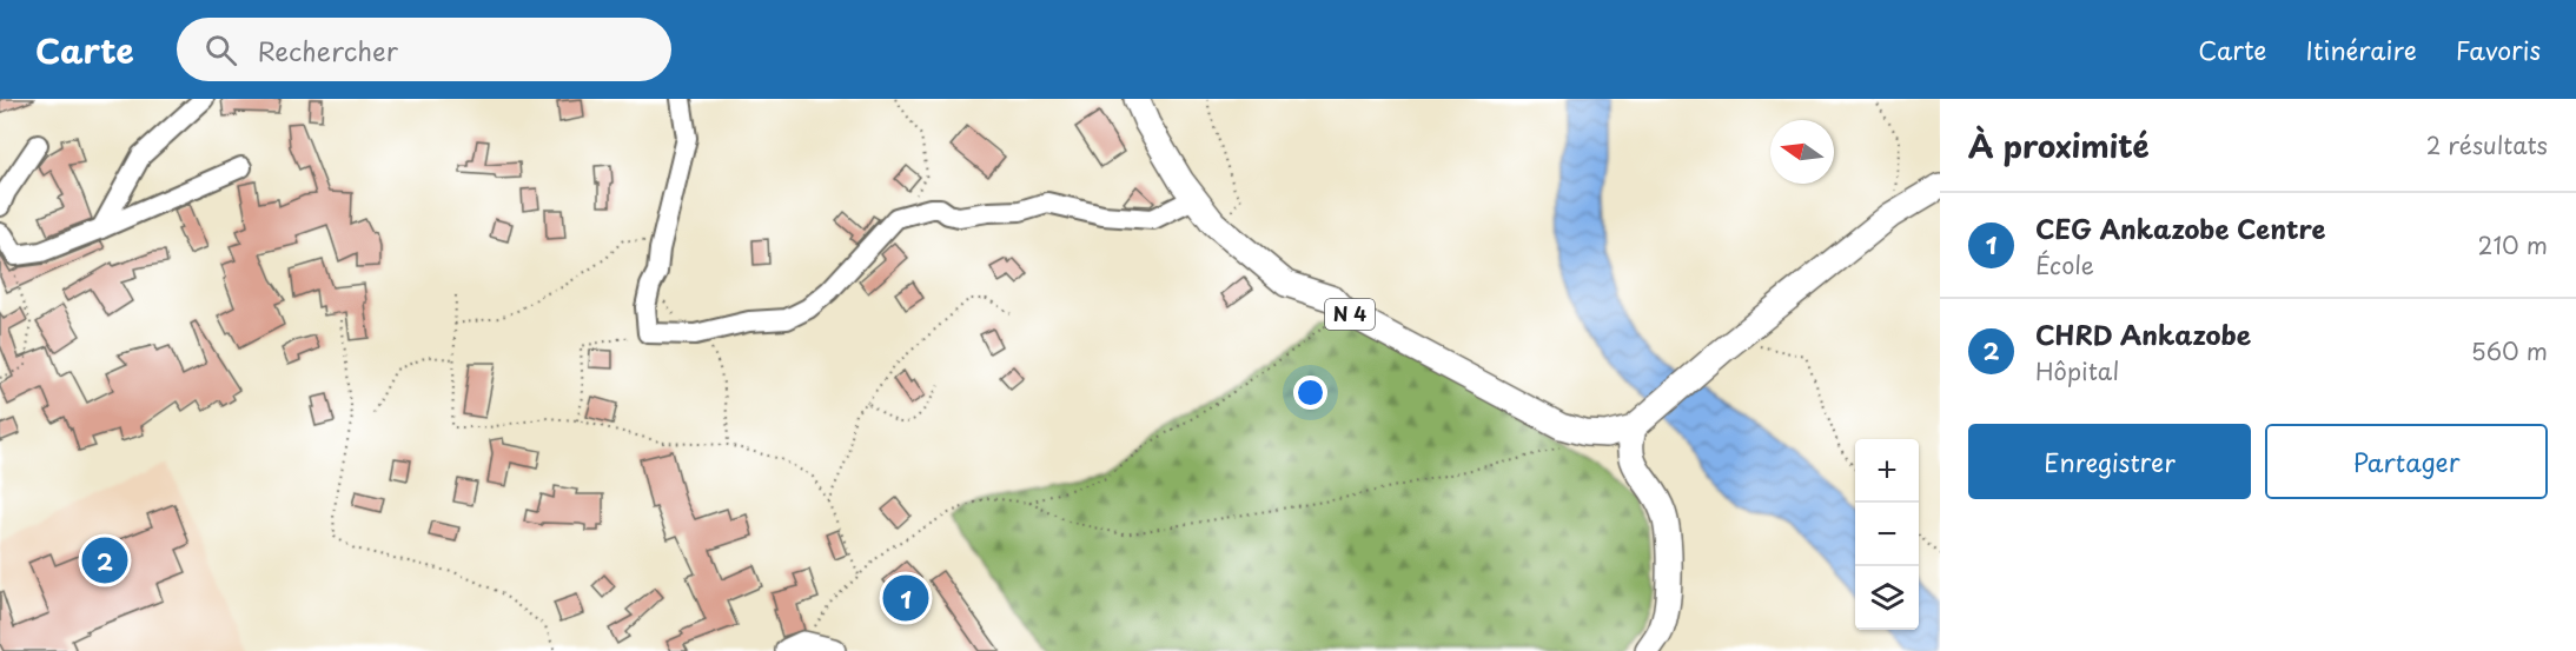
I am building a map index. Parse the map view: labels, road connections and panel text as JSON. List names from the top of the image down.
{
  "streets": {
    "main road": ["N 4"]
  },
  "north": "left",
  "page": {
    "header": "Carte",
    "search": "Rechercher",
    "nav": ["Carte", "Itinéraire", "Favoris"],
    "heading": ["À proximité", "2 résultats"],
    "list": [
      {
        "mark": "1",
        "name": "CEG Ankazobe Centre",
        "note": "École",
        "value": "210 m"
      },
      {
        "mark": "2",
        "name": "CHRD Ankazobe",
        "note": "Hôpital",
        "value": "560 m"
      }
    ],
    "buttons": ["Enregistrer", "Partager"],
    "map_buttons": ["+", "−"],
    "pins": ["2", "1"]
  }
}
